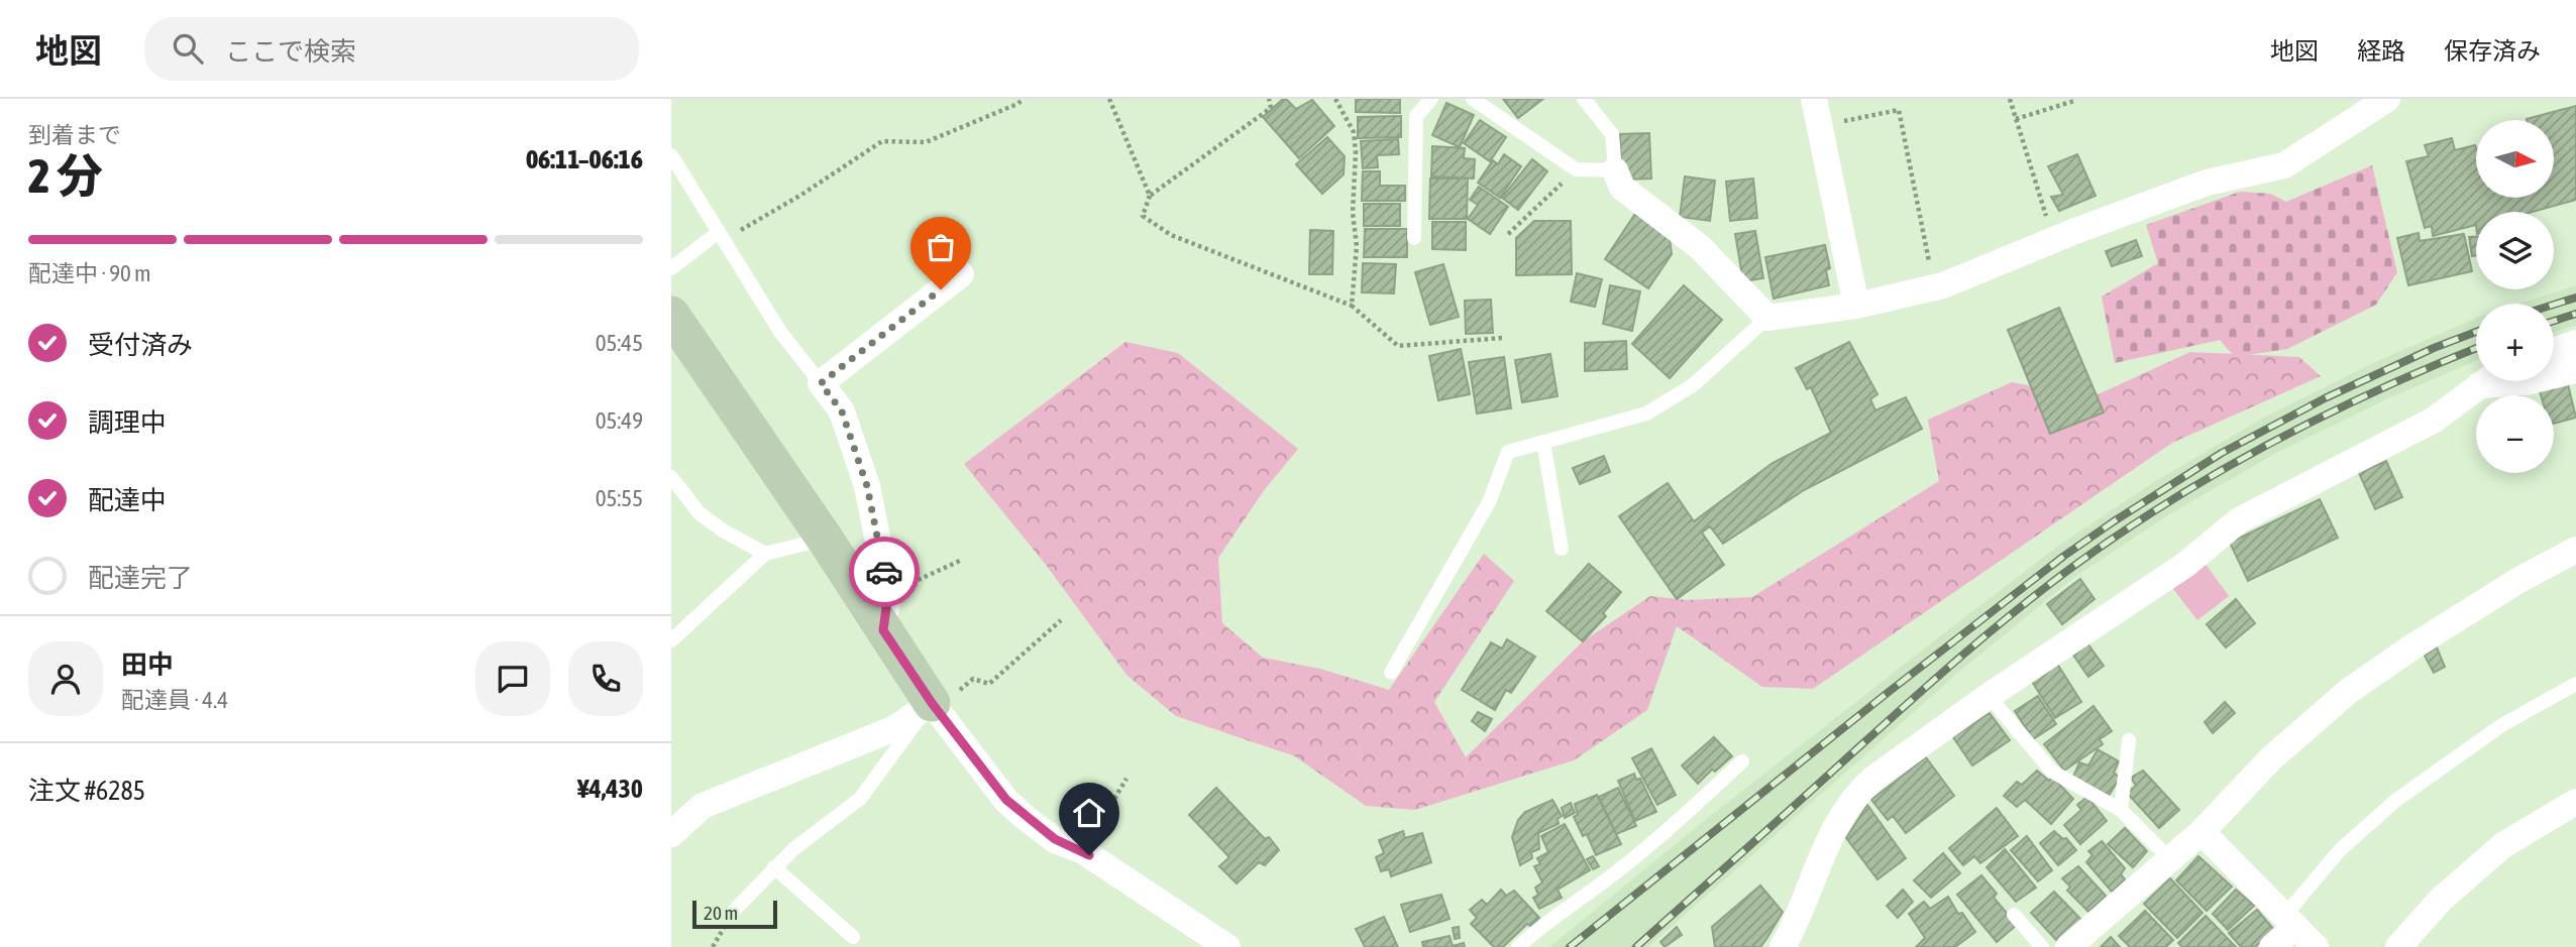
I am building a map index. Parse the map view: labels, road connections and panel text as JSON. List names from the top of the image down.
{
  "scale_bar": "20 m",
  "north": "right",
  "page": {
    "header": "地図",
    "search": "ここで検索",
    "nav": ["地図", "経路", "保存済み"],
    "heading": ["2 分", "到着まで", "06:11–06:16"],
    "panel": [
      "田中",
      "配達員 · 4.4",
      "注文 #6285",
      "¥4,430"
    ],
    "map_buttons": ["+", "−"],
    "bar": "配達中 · 90 m",
    "list": [
      ["受付済み", "05:45"],
      ["調理中", "05:49"],
      ["配達中", "05:55"],
      "配達完了"
    ],
    "scale": "20 m"
  }
}
